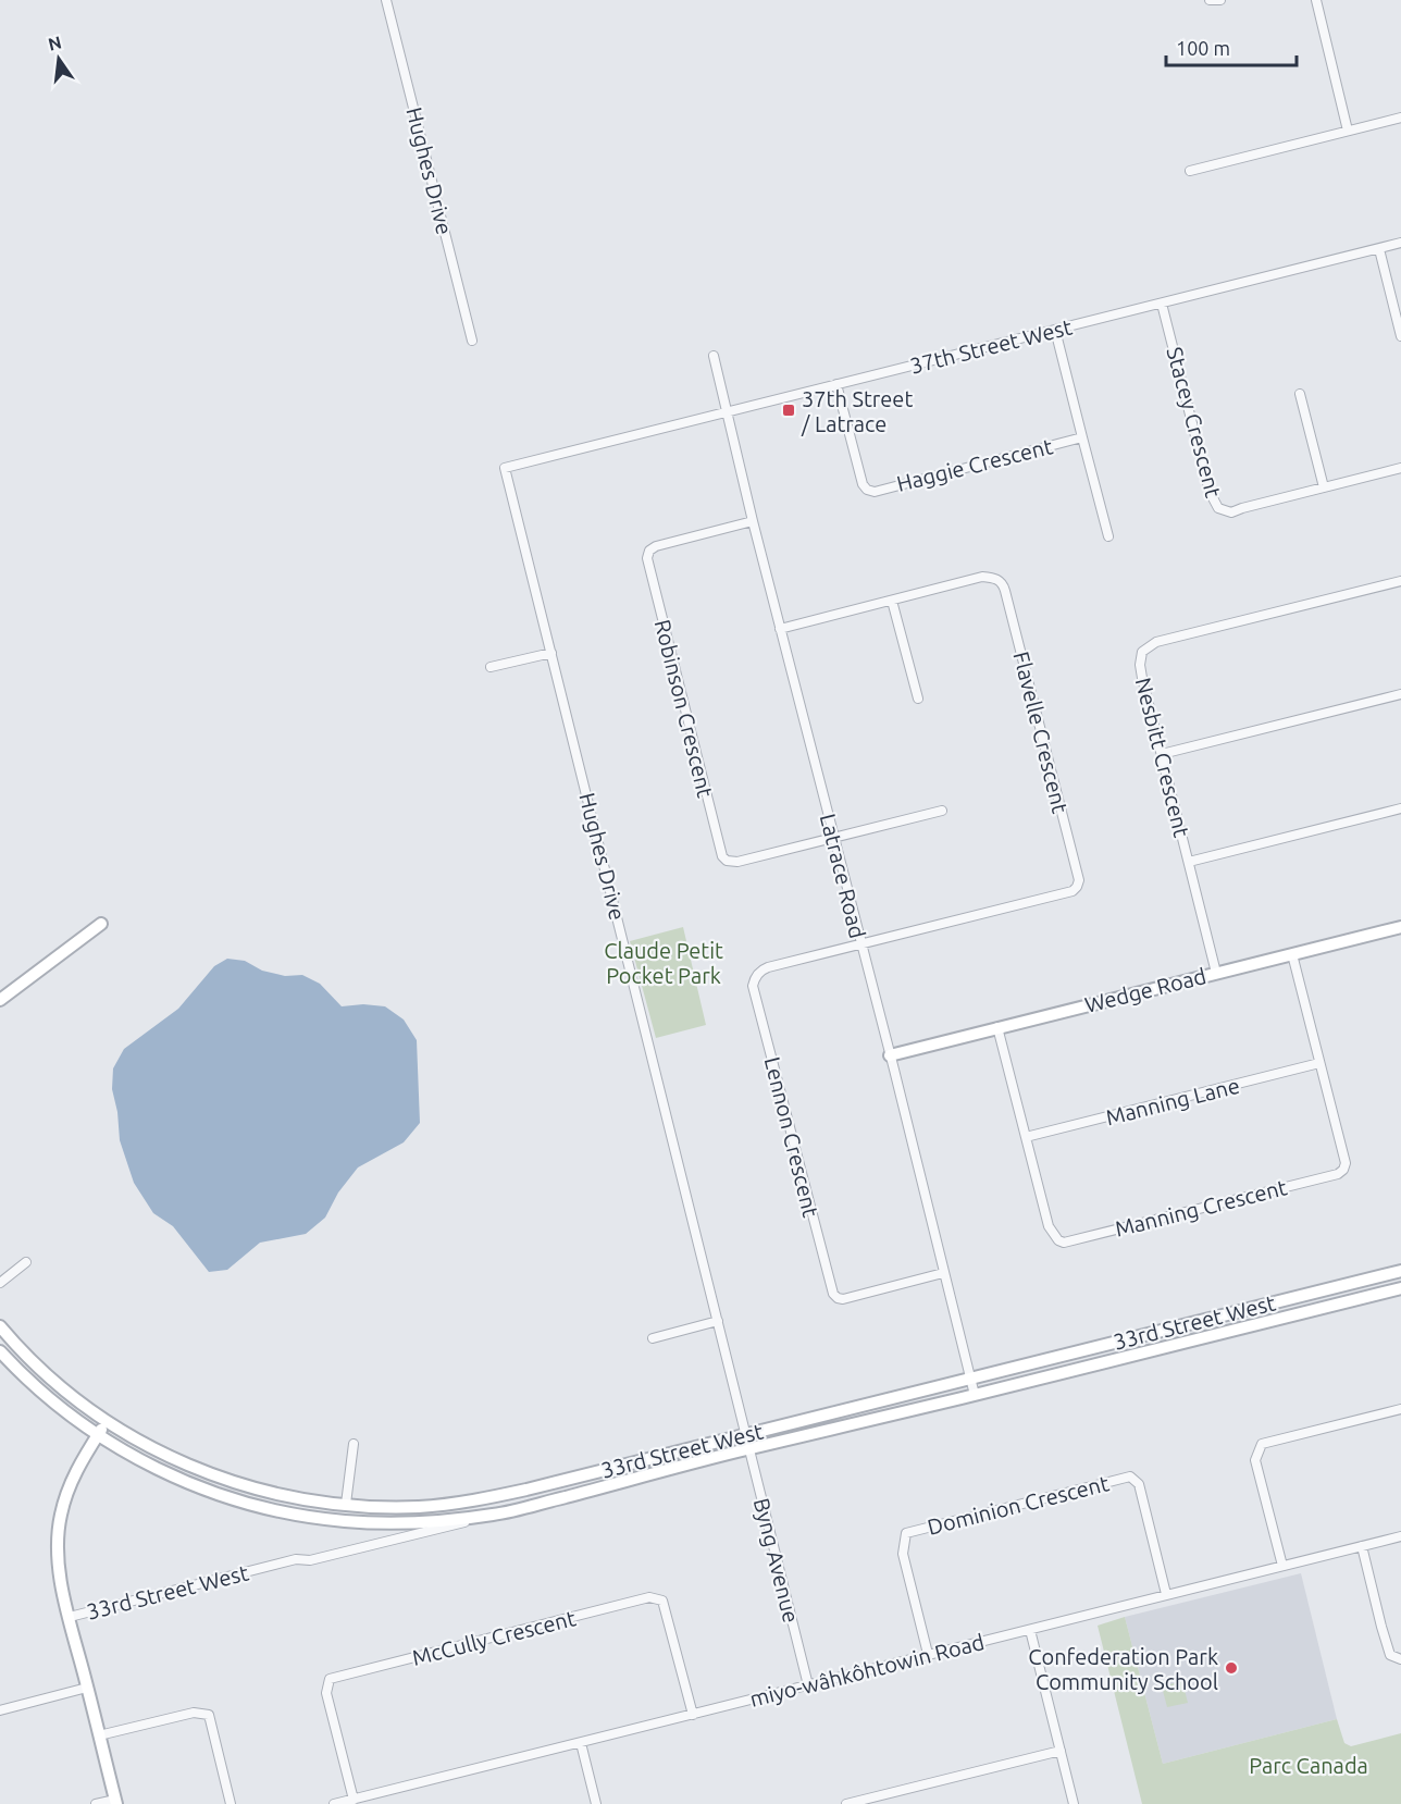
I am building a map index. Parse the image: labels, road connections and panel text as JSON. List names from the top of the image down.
{
  "streets": {
    "main road": ["Wedge Road", "33rd Street West"],
    "street": [
      "Hughes Drive",
      "37th Street West",
      "Stacey Crescent",
      "Haggie Crescent",
      "Robinson Crescent",
      "Flavelle Crescent",
      "Nesbitt Crescent",
      "Latrace Road",
      "Manning Lane",
      "Lennon Crescent",
      "Manning Crescent",
      "Dominion Crescent",
      "Byng Avenue",
      "McCully Crescent",
      "miyo-wâhkôhtowin Road"
    ]
  },
  "crossings": [
    ["Hughes Drive", "37th Street West"],
    ["Hughes Drive", "33rd Street West"],
    ["Hughes Drive", "Byng Avenue"],
    ["37th Street West", "Stacey Crescent"],
    ["37th Street West", "Haggie Crescent"],
    ["37th Street West", "Latrace Road"],
    ["Robinson Crescent", "Latrace Road"],
    ["Flavelle Crescent", "Latrace Road"],
    ["Flavelle Crescent", "Lennon Crescent"],
    ["Nesbitt Crescent", "Wedge Road"],
    ["Latrace Road", "Wedge Road"],
    ["Latrace Road", "Lennon Crescent"],
    ["Latrace Road", "33rd Street West"],
    ["Wedge Road", "Manning Crescent"],
    ["Manning Lane", "Manning Crescent"],
    ["33rd Street West", "Byng Avenue"],
    ["Dominion Crescent", "miyo-wâhkôhtowin Road"],
    ["Byng Avenue", "miyo-wâhkôhtowin Road"],
    ["McCully Crescent", "miyo-wâhkôhtowin Road"]
  ],
  "parks": ["Claude Petit Pocket Park", "Parc Canada"],
  "places": {
    "transit": ["37th Street / Latrace"],
    "other": ["Confederation Park Community School"]
  },
  "scale_bar": "100 m",
  "north": "top"
}
